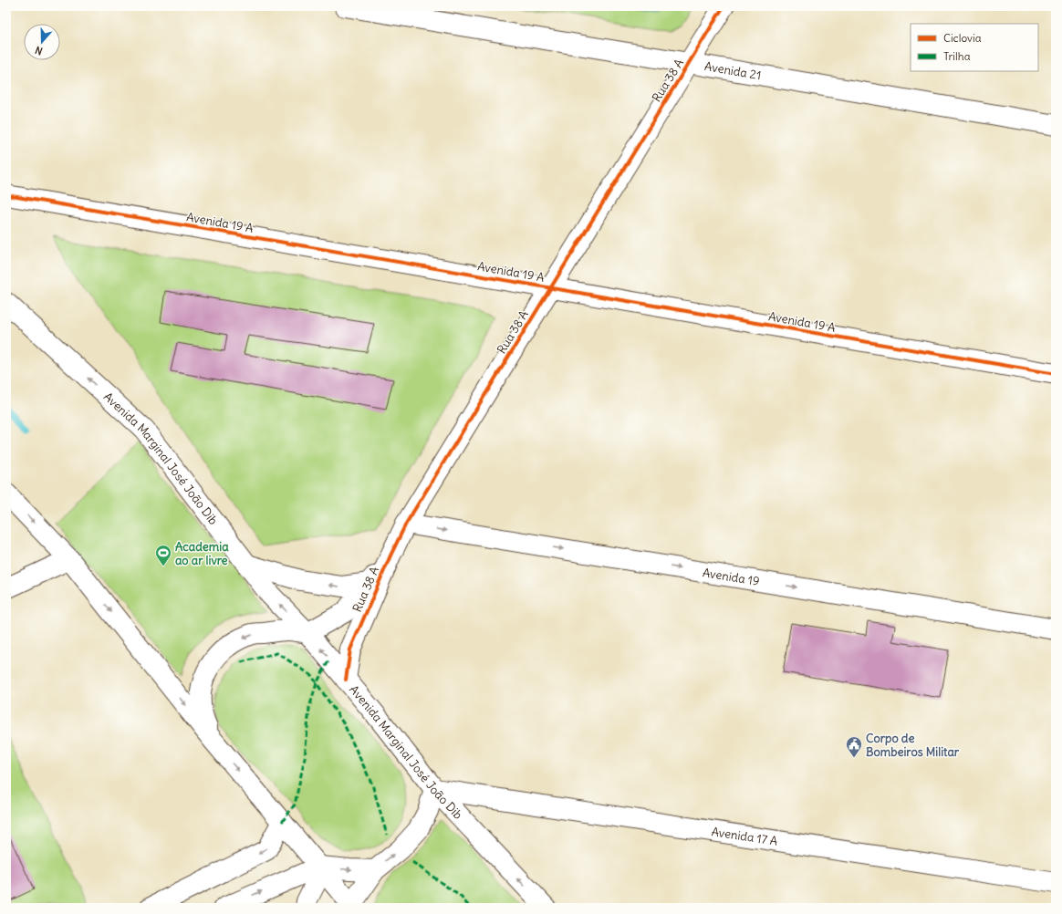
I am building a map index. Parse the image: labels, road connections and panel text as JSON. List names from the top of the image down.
{
  "streets": {
    "street": [
      "Avenida 21",
      "Rua 38 A",
      "Avenida 19 A",
      "Avenida Marginal José João Dib",
      "Avenida 19",
      "Avenida 17 A"
    ]
  },
  "crossings": [
    ["Avenida 21", "Rua 38 A"],
    ["Rua 38 A", "Avenida 19 A"],
    ["Rua 38 A", "Avenida Marginal José João Dib"],
    ["Rua 38 A", "Avenida 19"],
    ["Avenida Marginal José João Dib", "Avenida 17 A"]
  ],
  "one_way": ["Avenida 19"],
  "places": {
    "sports": ["Academia ao ar livre"],
    "public building": ["Corpo de Bombeiros Militar"]
  },
  "legend": ["Ciclovia", "Trilha"],
  "north": "bottom"
}
